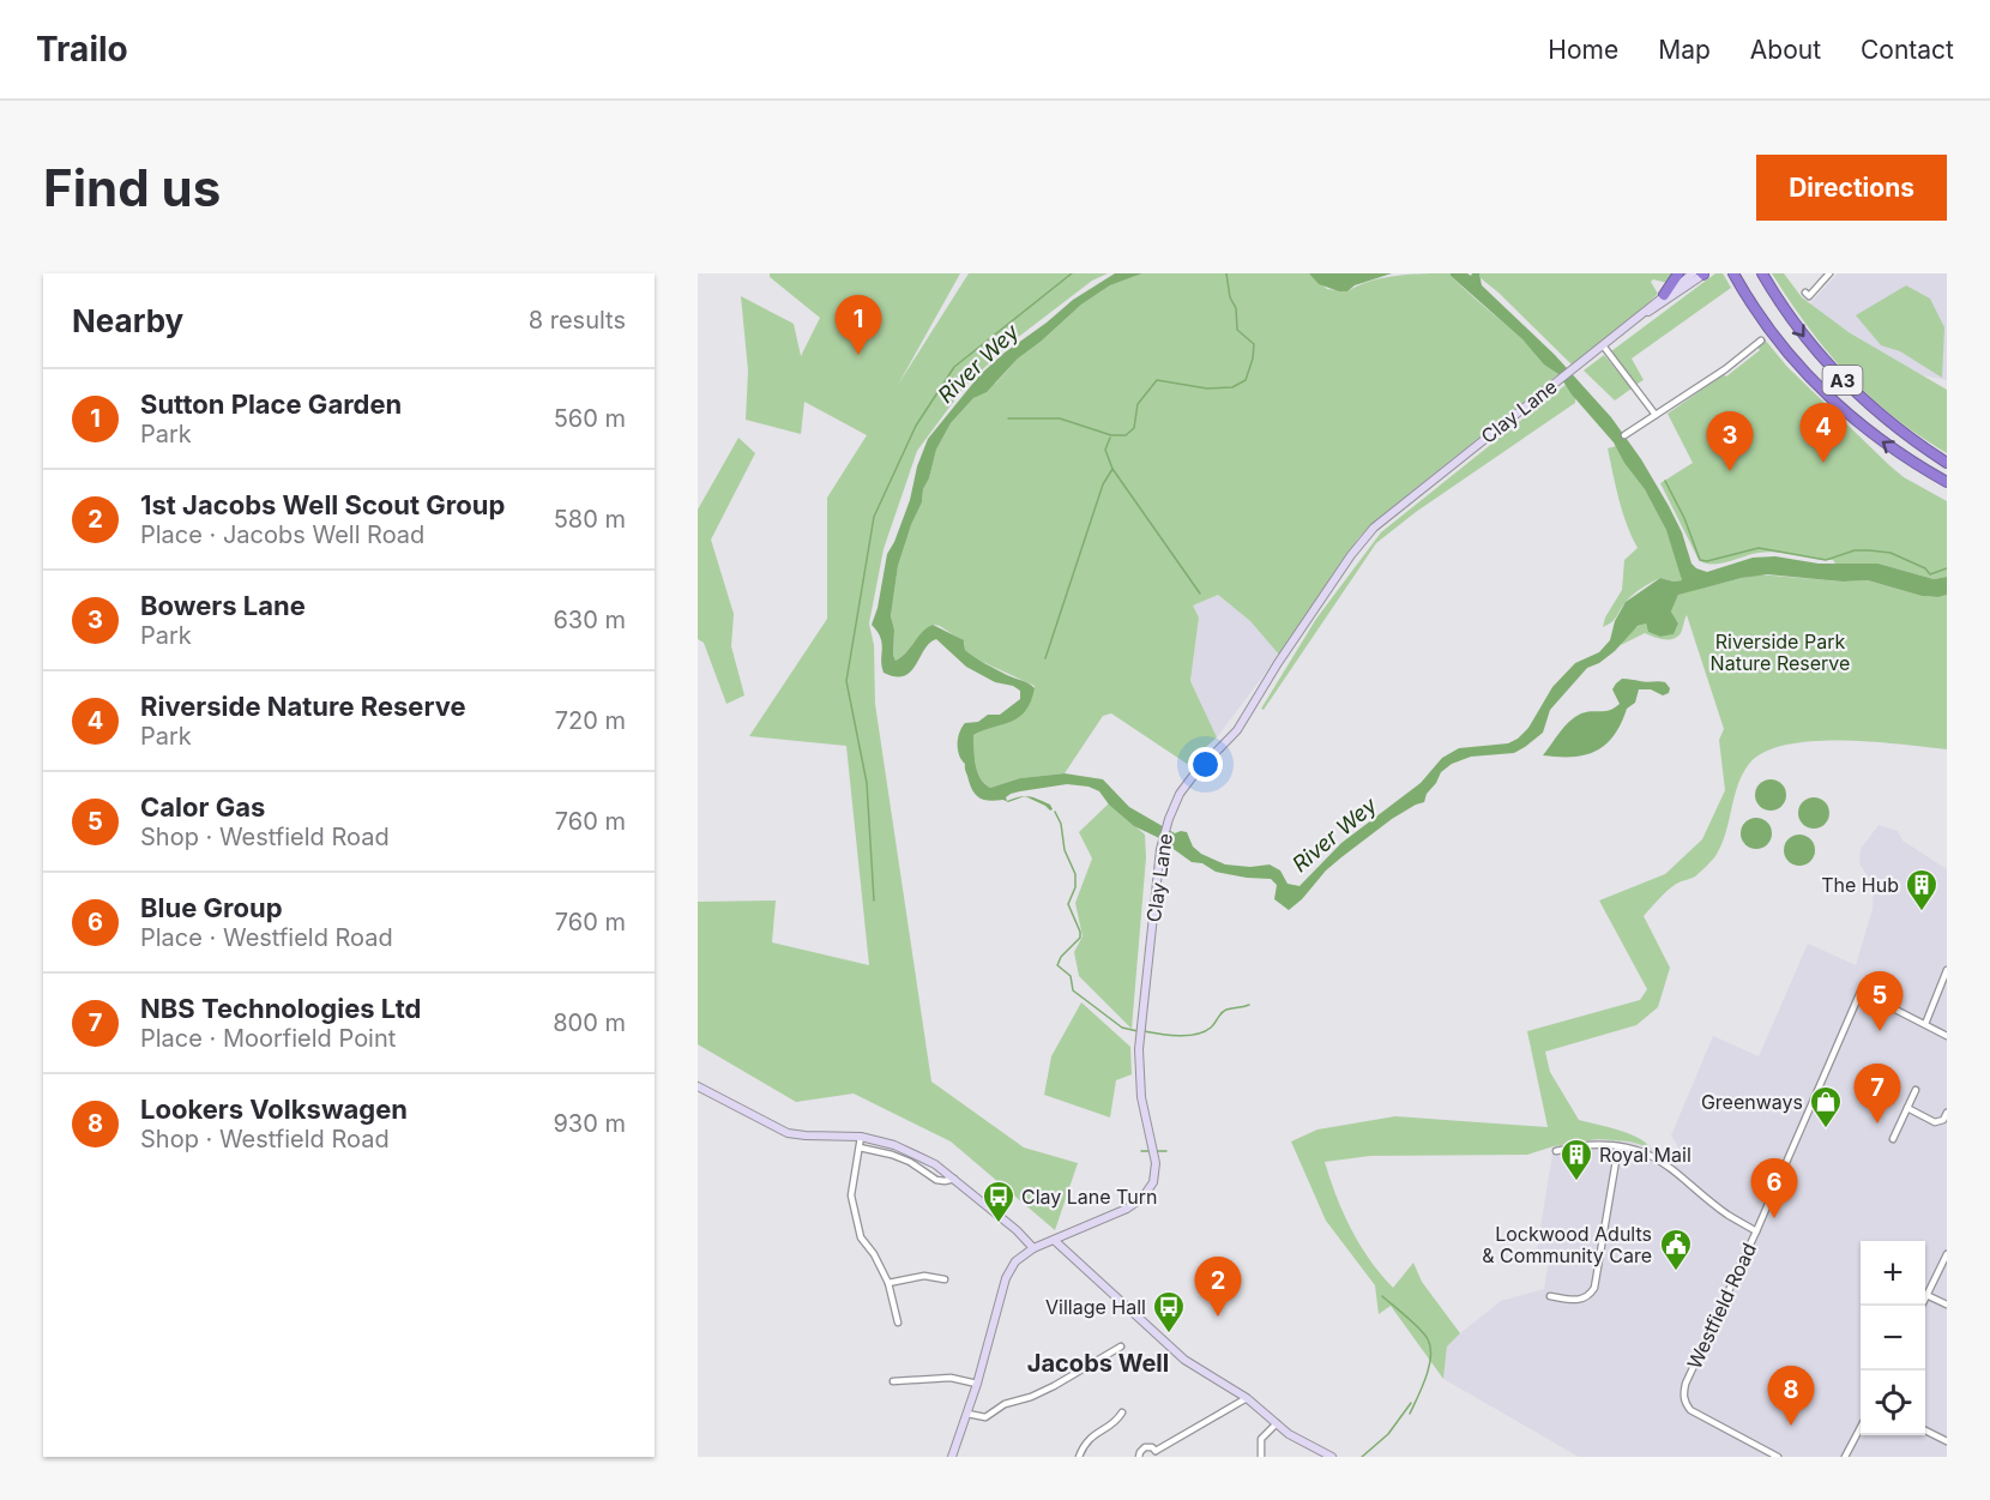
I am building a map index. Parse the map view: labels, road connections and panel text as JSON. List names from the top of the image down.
{
  "streets": {
    "highway": ["A3"],
    "street": ["Clay Lane", "Westfield Road"]
  },
  "districts": ["Jacobs Well"],
  "water": ["River Wey"],
  "parks": ["Riverside Park Nature Reserve"],
  "places": {
    "building": ["The Hub", "Royal Mail"],
    "shop": ["Greenways"],
    "bus stop": ["Clay Lane Turn", "Village Hall"],
    "public building": ["Lockwood Adults & Community Care"]
  },
  "page": {
    "header": "Trailo",
    "nav": [
      "Home",
      "Map",
      "About",
      "Contact"
    ],
    "buttons": "Directions",
    "title": "Find us",
    "heading": ["Nearby", "8 results"],
    "pins": [
      "1",
      "4",
      "3",
      "5",
      "7",
      "6",
      "2",
      "8"
    ],
    "list": [
      {
        "mark": "1",
        "name": "Sutton Place Garden",
        "note": "Park",
        "value": "560 m"
      },
      {
        "mark": "2",
        "name": "1st Jacobs Well Scout Group",
        "note": "Place · Jacobs Well Road",
        "value": "580 m"
      },
      {
        "mark": "3",
        "name": "Bowers Lane",
        "note": "Park",
        "value": "630 m"
      },
      {
        "mark": "4",
        "name": "Riverside Nature Reserve",
        "note": "Park",
        "value": "720 m"
      },
      {
        "mark": "5",
        "name": "Calor Gas",
        "note": "Shop · Westfield Road",
        "value": "760 m"
      },
      {
        "mark": "6",
        "name": "Blue Group",
        "note": "Place · Westfield Road",
        "value": "760 m"
      },
      {
        "mark": "7",
        "name": "NBS Technologies Ltd",
        "note": "Place · Moorfield Point",
        "value": "800 m"
      },
      {
        "mark": "8",
        "name": "Lookers Volkswagen",
        "note": "Shop · Westfield Road",
        "value": "930 m"
      }
    ],
    "map_buttons": ["+", "−"]
  }
}
